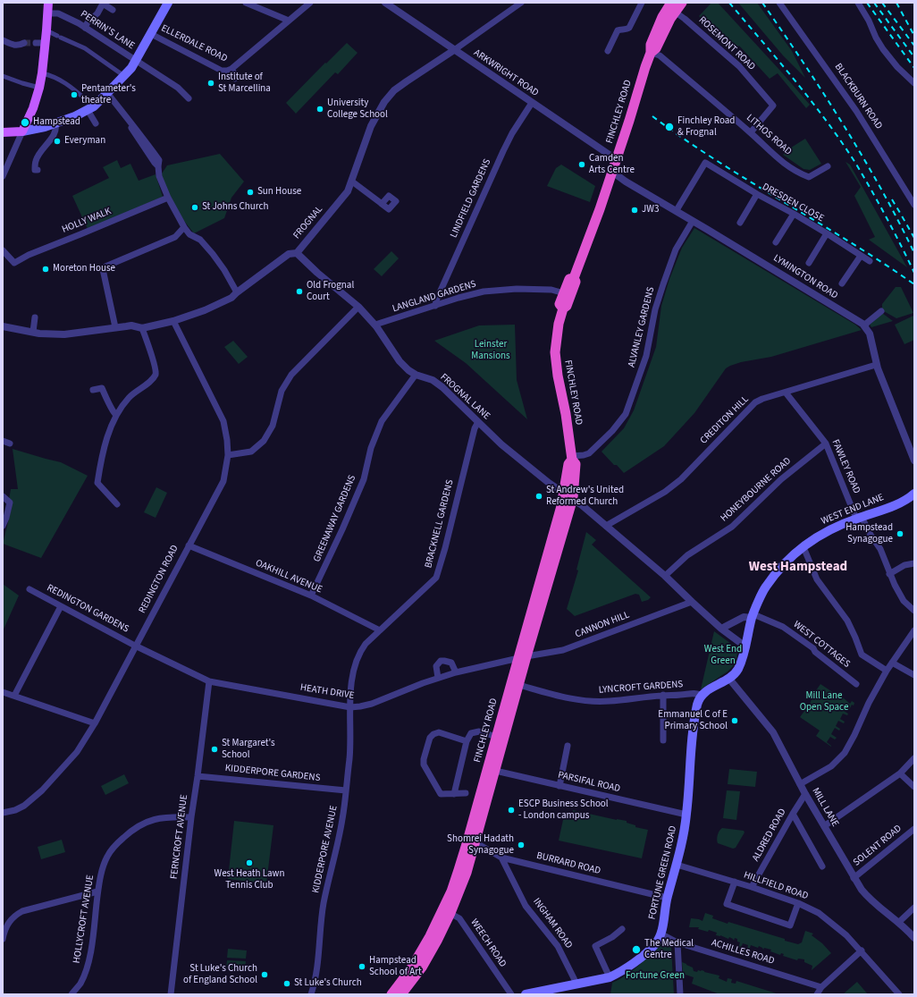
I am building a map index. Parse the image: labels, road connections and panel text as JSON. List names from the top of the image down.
{
  "streets": {
    "highway": ["FINCHLEY ROAD"],
    "main road": ["WEST END LANE", "FORTUNE GREEN ROAD"],
    "street": [
      "PERRIN'S LANE",
      "ELLERDALE ROAD",
      "ROSEMONT ROAD",
      "ARKWRIGHT ROAD",
      "BLACKBURN ROAD",
      "LITHOS ROAD",
      "LINDFIELD GARDENS",
      "DRESDEN CLOSE",
      "HOLLY WALK",
      "FROGNAL",
      "LYMINGTON ROAD",
      "LANGLAND GARDENS",
      "ALVANLEY GARDENS",
      "FROGNAL LANE",
      "CREDITON HILL",
      "FAWLEY ROAD",
      "HONEYBOURNE ROAD",
      "GREENAWAY GARDENS",
      "BRACKNELL GARDENS",
      "OAKHILL AVENUE",
      "REDINGTON ROAD",
      "REDINGTON GARDENS",
      "CANNON HILL",
      "WEST COTTAGES",
      "LYNCROFT GARDENS",
      "HEATH DRIVE",
      "KIDDERPORE GARDENS",
      "PARSIFAL ROAD",
      "MILL LANE",
      "ALDRED ROAD",
      "FERNCROFT AVENUE",
      "SOLENT ROAD",
      "KIDDERPORE AVENUE",
      "BURRARD ROAD",
      "HILLFIELD ROAD",
      "HOLLYCROFT AVENUE",
      "INGHAM ROAD",
      "WEECH ROAD",
      "ACHILLES ROAD"
    ]
  },
  "crossings": [
    ["ROSEMONT ROAD", "FINCHLEY ROAD"],
    ["ROSEMONT ROAD", "LITHOS ROAD"],
    ["ARKWRIGHT ROAD", "FINCHLEY ROAD"],
    ["ARKWRIGHT ROAD", "LINDFIELD GARDENS"],
    ["ARKWRIGHT ROAD", "FROGNAL"],
    ["FINCHLEY ROAD", "LITHOS ROAD"],
    ["FINCHLEY ROAD", "LYMINGTON ROAD"],
    ["FINCHLEY ROAD", "LANGLAND GARDENS"],
    ["FINCHLEY ROAD", "ALVANLEY GARDENS"],
    ["FINCHLEY ROAD", "FROGNAL LANE"],
    ["FINCHLEY ROAD", "CANNON HILL"],
    ["FINCHLEY ROAD", "LYNCROFT GARDENS"],
    ["FINCHLEY ROAD", "HEATH DRIVE"],
    ["FINCHLEY ROAD", "PARSIFAL ROAD"],
    ["FINCHLEY ROAD", "BURRARD ROAD"],
    ["FINCHLEY ROAD", "WEECH ROAD"],
    ["LINDFIELD GARDENS", "LANGLAND GARDENS"],
    ["DRESDEN CLOSE", "LYMINGTON ROAD"],
    ["FROGNAL", "FROGNAL LANE"],
    ["FROGNAL", "REDINGTON ROAD"],
    ["LYMINGTON ROAD", "ALVANLEY GARDENS"],
    ["LANGLAND GARDENS", "FROGNAL LANE"],
    ["FROGNAL LANE", "GREENAWAY GARDENS"],
    ["FROGNAL LANE", "BRACKNELL GARDENS"],
    ["CREDITON HILL", "FAWLEY ROAD"],
    ["FAWLEY ROAD", "HONEYBOURNE ROAD"],
    ["FAWLEY ROAD", "WEST END LANE"],
    ["WEST END LANE", "WEST COTTAGES"],
    ["WEST END LANE", "MILL LANE"],
    ["GREENAWAY GARDENS", "OAKHILL AVENUE"],
    ["BRACKNELL GARDENS", "OAKHILL AVENUE"],
    ["BRACKNELL GARDENS", "HEATH DRIVE"],
    ["BRACKNELL GARDENS", "KIDDERPORE AVENUE"],
    ["OAKHILL AVENUE", "REDINGTON ROAD"],
    ["REDINGTON ROAD", "REDINGTON GARDENS"],
    ["REDINGTON ROAD", "HEATH DRIVE"],
    ["REDINGTON GARDENS", "HEATH DRIVE"],
    ["CANNON HILL", "HEATH DRIVE"],
    ["LYNCROFT GARDENS", "FORTUNE GREEN ROAD"],
    ["HEATH DRIVE", "FERNCROFT AVENUE"],
    ["HEATH DRIVE", "KIDDERPORE AVENUE"],
    ["KIDDERPORE GARDENS", "FERNCROFT AVENUE"],
    ["KIDDERPORE GARDENS", "KIDDERPORE AVENUE"],
    ["PARSIFAL ROAD", "FORTUNE GREEN ROAD"],
    ["MILL LANE", "ALDRED ROAD"],
    ["MILL LANE", "SOLENT ROAD"],
    ["ALDRED ROAD", "HILLFIELD ROAD"],
    ["FERNCROFT AVENUE", "HOLLYCROFT AVENUE"],
    ["BURRARD ROAD", "FORTUNE GREEN ROAD"],
    ["BURRARD ROAD", "INGHAM ROAD"],
    ["FORTUNE GREEN ROAD", "HILLFIELD ROAD"],
    ["FORTUNE GREEN ROAD", "INGHAM ROAD"],
    ["FORTUNE GREEN ROAD", "ACHILLES ROAD"]
  ],
  "districts": ["West Hampstead"],
  "parks": [
    "Leinster Mansions",
    "West End Green",
    "Mill Lane Open Space",
    "Fortune Green"
  ],
  "places": [
    "Institute of St Marcellina",
    "Pentameter's theatre",
    "University College School",
    "Hampstead",
    "Finchley Road & Frognal",
    "Everyman",
    "Camden Arts Centre",
    "Sun House",
    "St Johns Church",
    "JW3",
    "Moreton House",
    "Old Frognal Court",
    "St Andrew's United Reformed Church",
    "Hampstead Synagogue",
    "Emmanuel C of E Primary School",
    "St Margaret's School",
    "ESCP Business School - London campus",
    "Shomrei Hadath Synagogue",
    "West Heath Lawn Tennis Club",
    "The Medical Centre",
    "Hampstead School of Art",
    "St Luke's Church of England School",
    "St Luke's Church"
  ]
}
